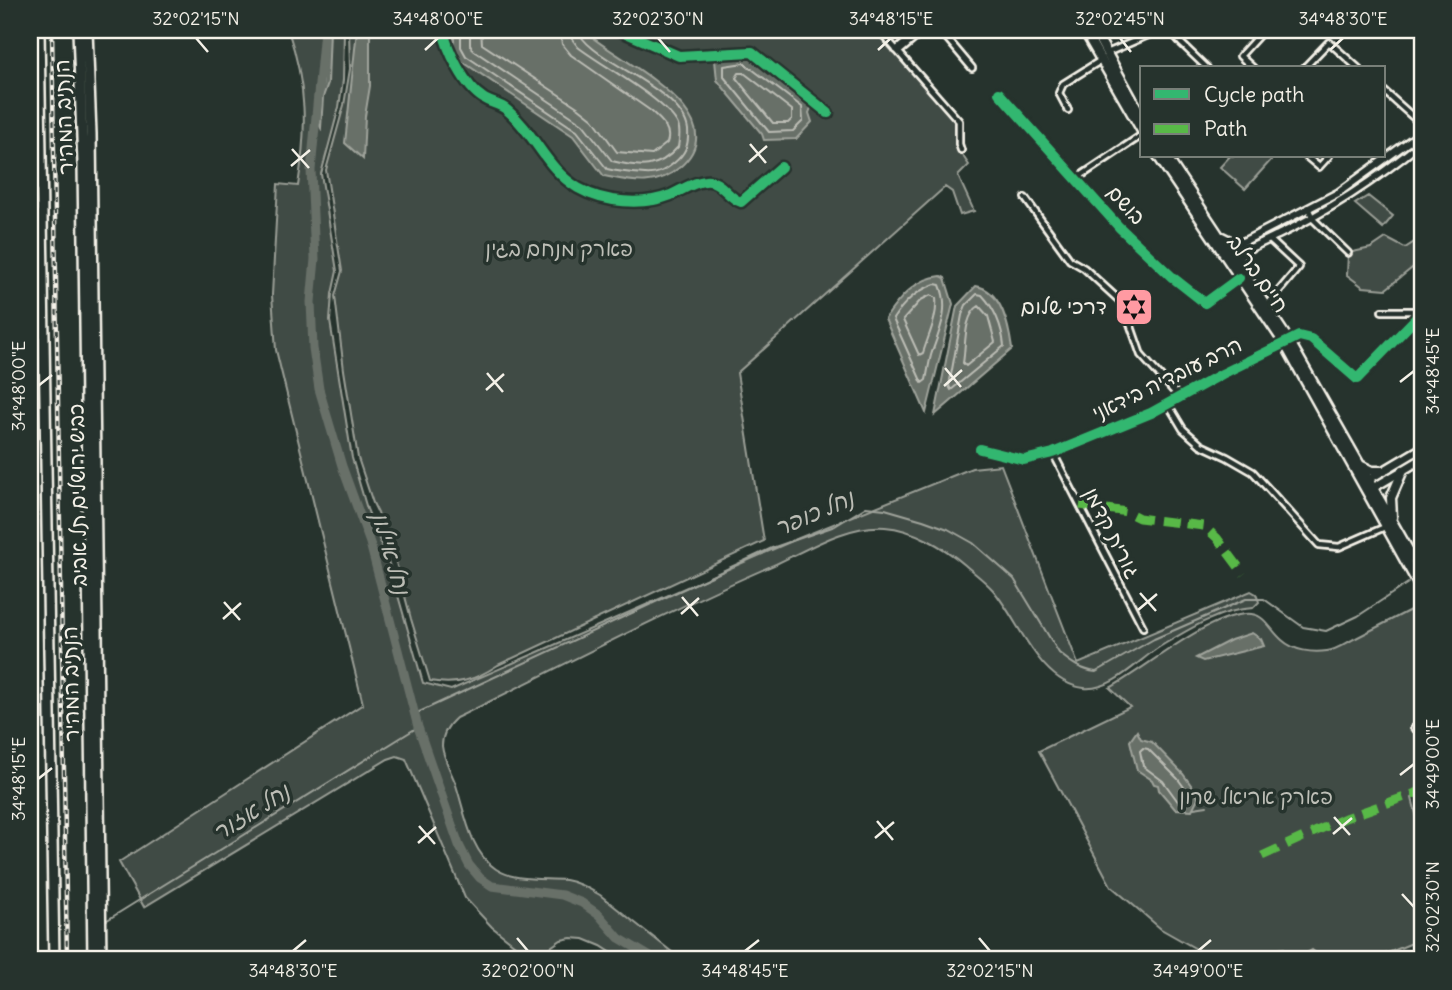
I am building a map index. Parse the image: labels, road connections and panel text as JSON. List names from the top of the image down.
{
  "streets": {
    "highway": ["הנתיב המהיר", "כביש ירושלים תל אביב"],
    "main road": ["חיים ברלב"],
    "street": ["בושם", "הרב עובדיה בידאני", "גורית קדמן"]
  },
  "crossings": [
    ["בושם", "חיים ברלב"],
    ["חיים ברלב", "הרב עובדיה בידאני"],
    ["הרב עובדיה בידאני", "גורית קדמן"]
  ],
  "water": ["נחל כופר", "נחל איילון", "נחל אזור"],
  "parks": ["פארק מנחם בגין", "פארק אריאל שרון"],
  "places": {
    "synagogue": ["דרכי שלום"]
  },
  "legend": ["Cycle path", "Path"],
  "coordinates": [
    "32°02'15\"N",
    "34°48'00\"E",
    "32°02'30\"N",
    "34°48'15\"E",
    "32°02'45\"N",
    "34°48'30\"E",
    "34°48'45\"E",
    "34°49'00\"E",
    "32°02'00\"N"
  ]
}
